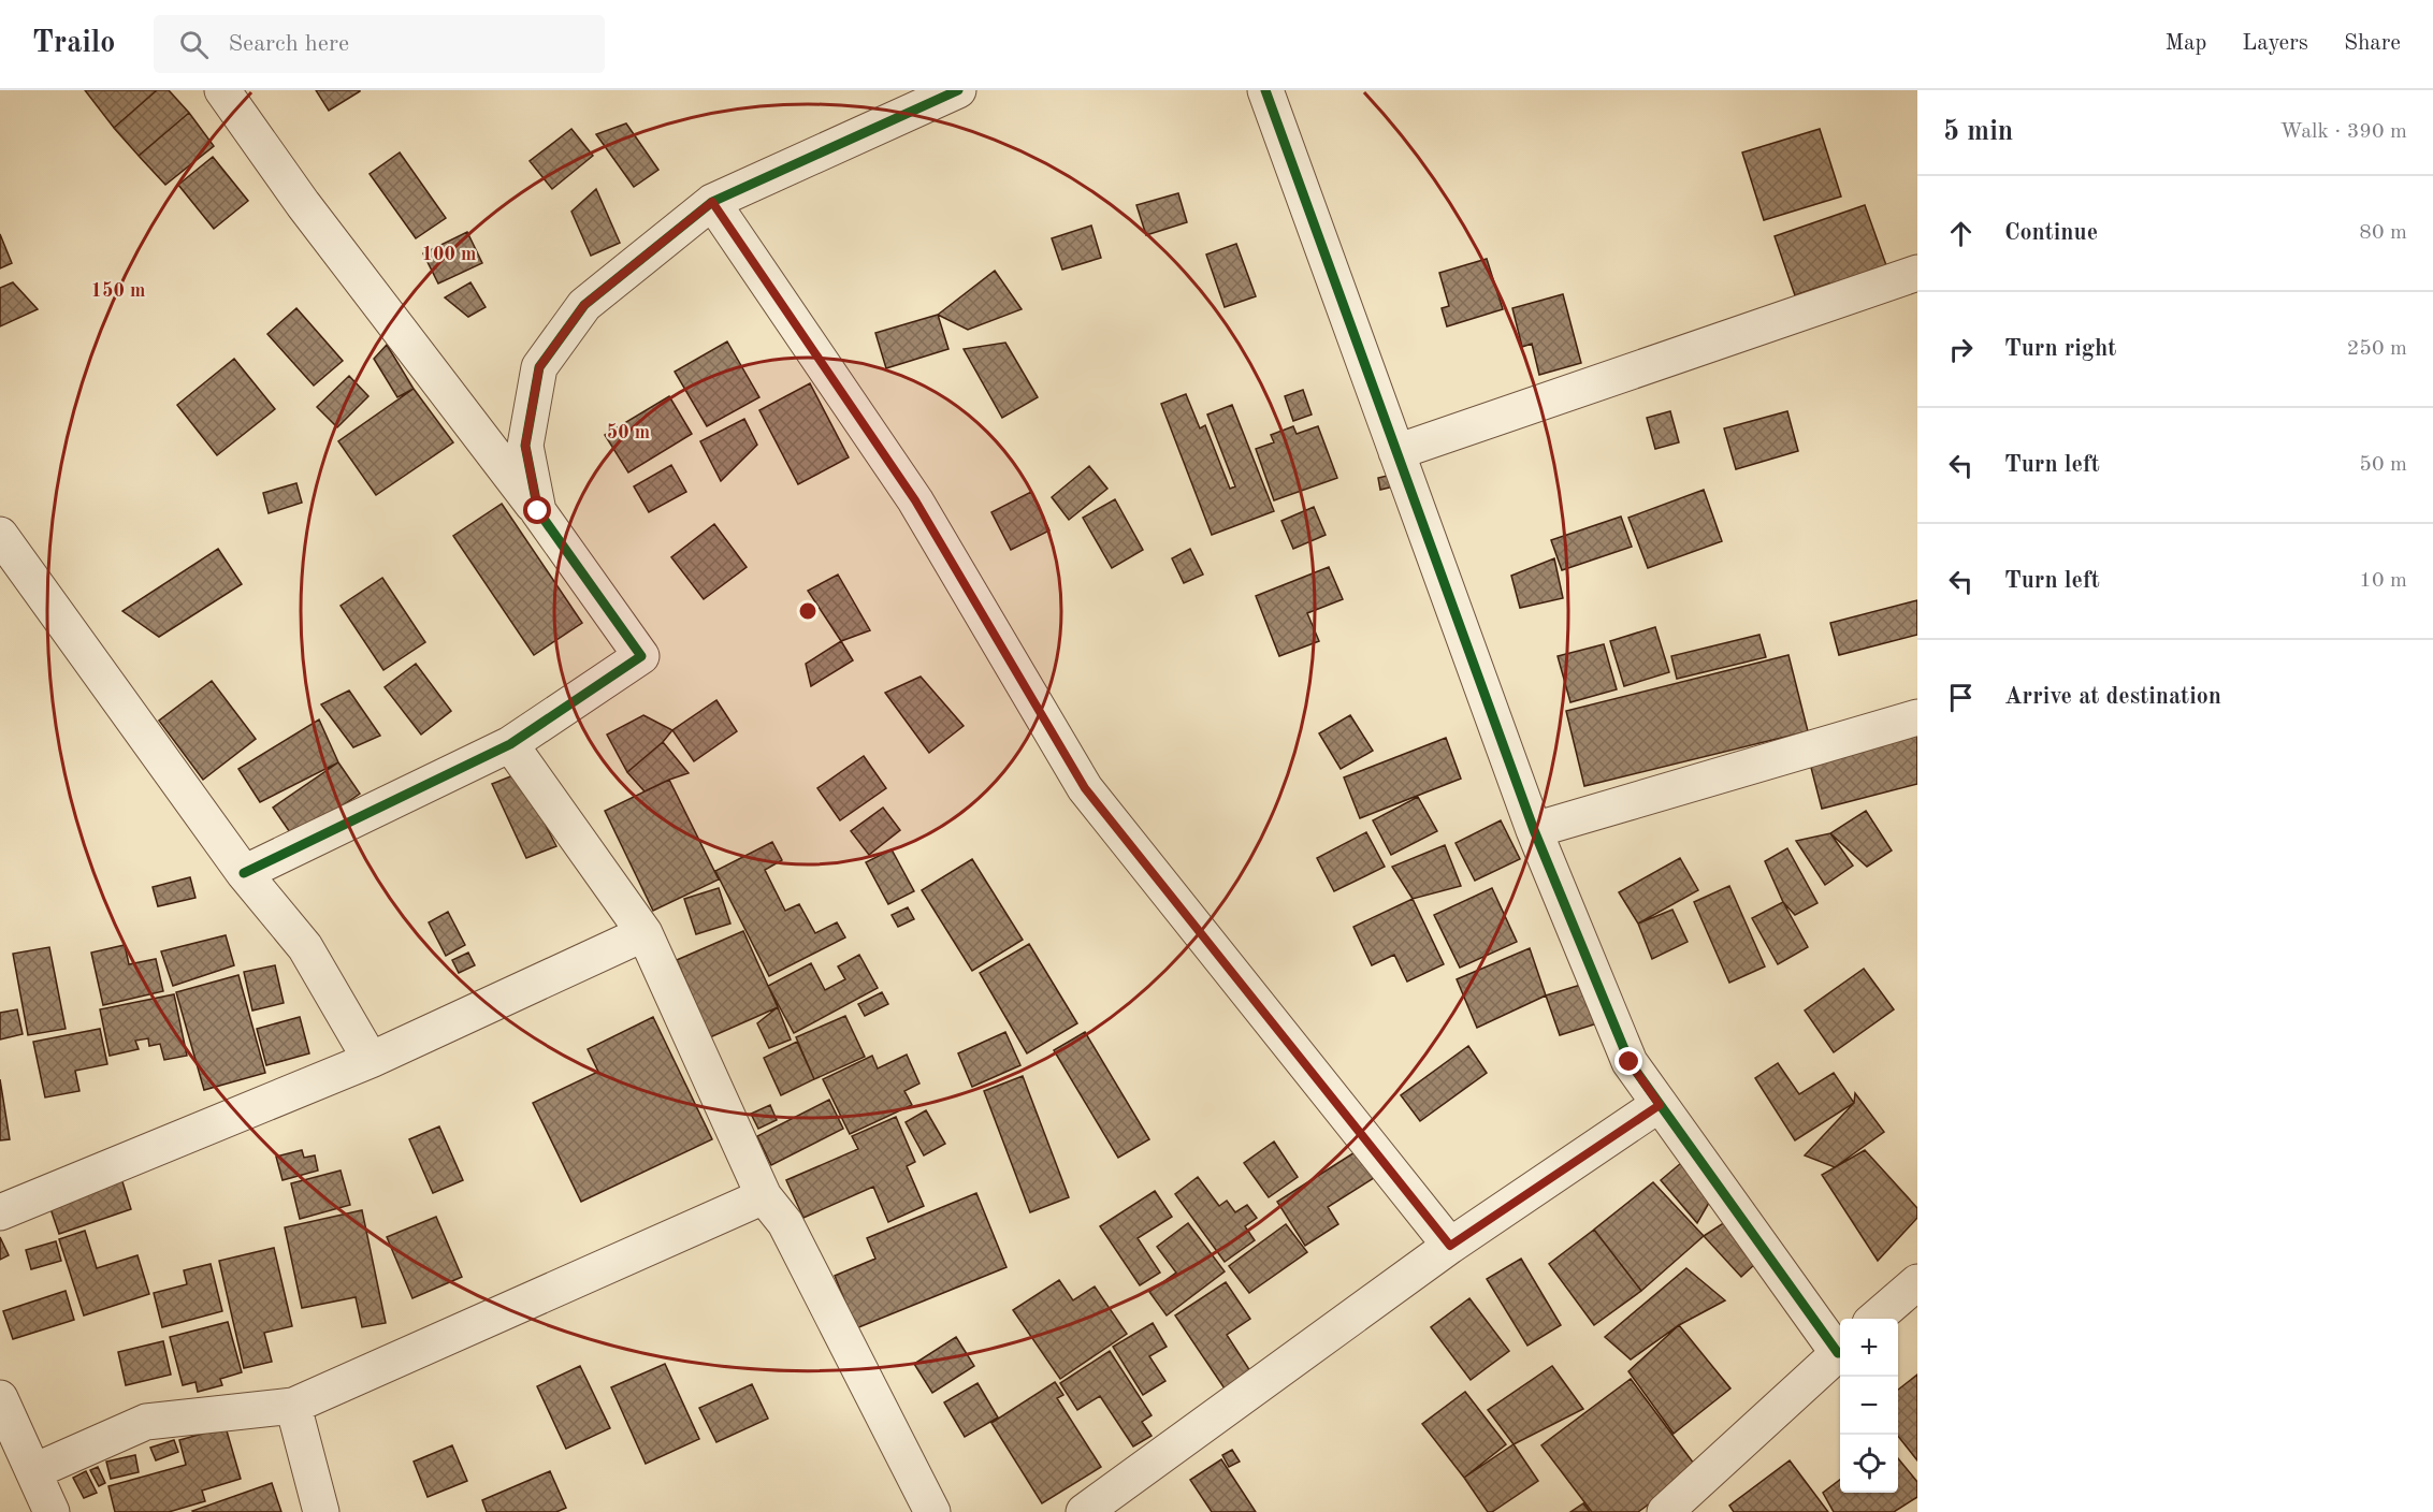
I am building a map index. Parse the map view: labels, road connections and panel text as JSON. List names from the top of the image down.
{
  "page": {
    "header": "Trailo",
    "search": "Search here",
    "nav": ["Map", "Layers", "Share"],
    "heading": ["5 min", "Walk · 390 m"],
    "list": [
      ["Continue", "80 m"],
      ["Turn right", "250 m"],
      ["Turn left", "50 m"],
      ["Turn left", "10 m"],
      "Arrive at destination"
    ],
    "map_buttons": ["+", "−"]
  },
  "rings": ["100 m", "150 m", "50 m"]
}
